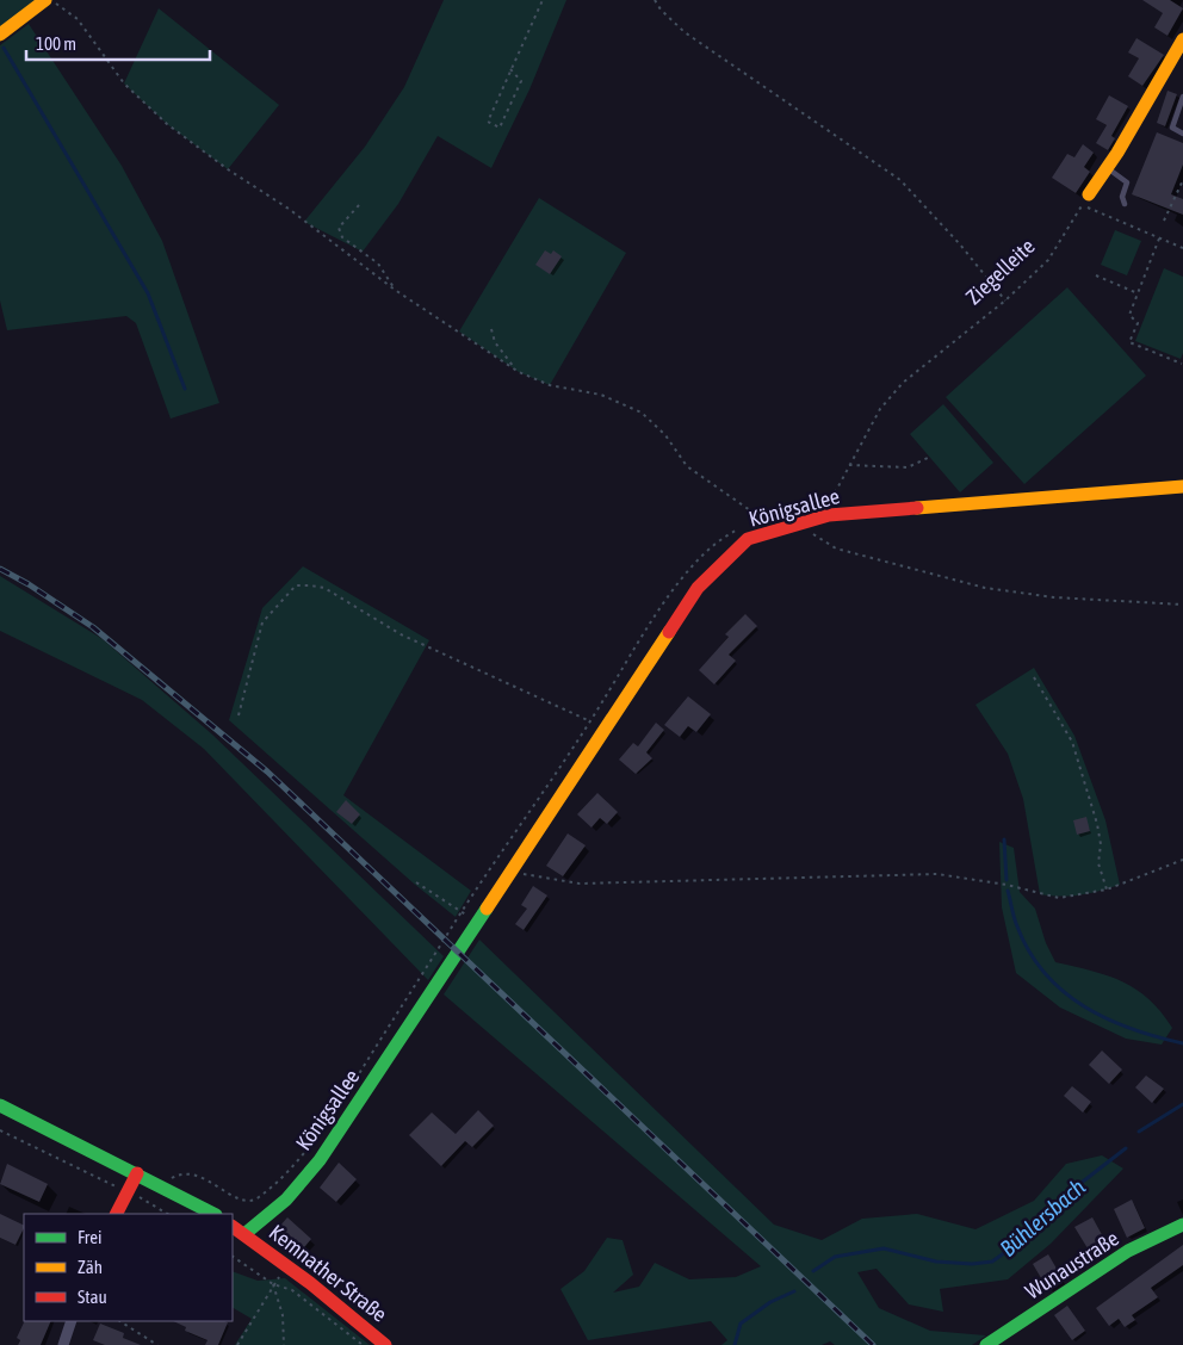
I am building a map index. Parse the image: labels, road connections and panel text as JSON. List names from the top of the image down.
{
  "streets": {
    "street": ["Königsallee", "Wunaustraße", "Kemnather Straße"],
    "path": ["Ziegelleite"]
  },
  "crossings": [
    ["Ziegelleite", "Königsallee"],
    ["Königsallee", "Kemnather Straße"]
  ],
  "water": ["Bühlersbach"],
  "legend": ["Frei", "Zäh", "Stau"],
  "scale_bar": "100 m"
}
